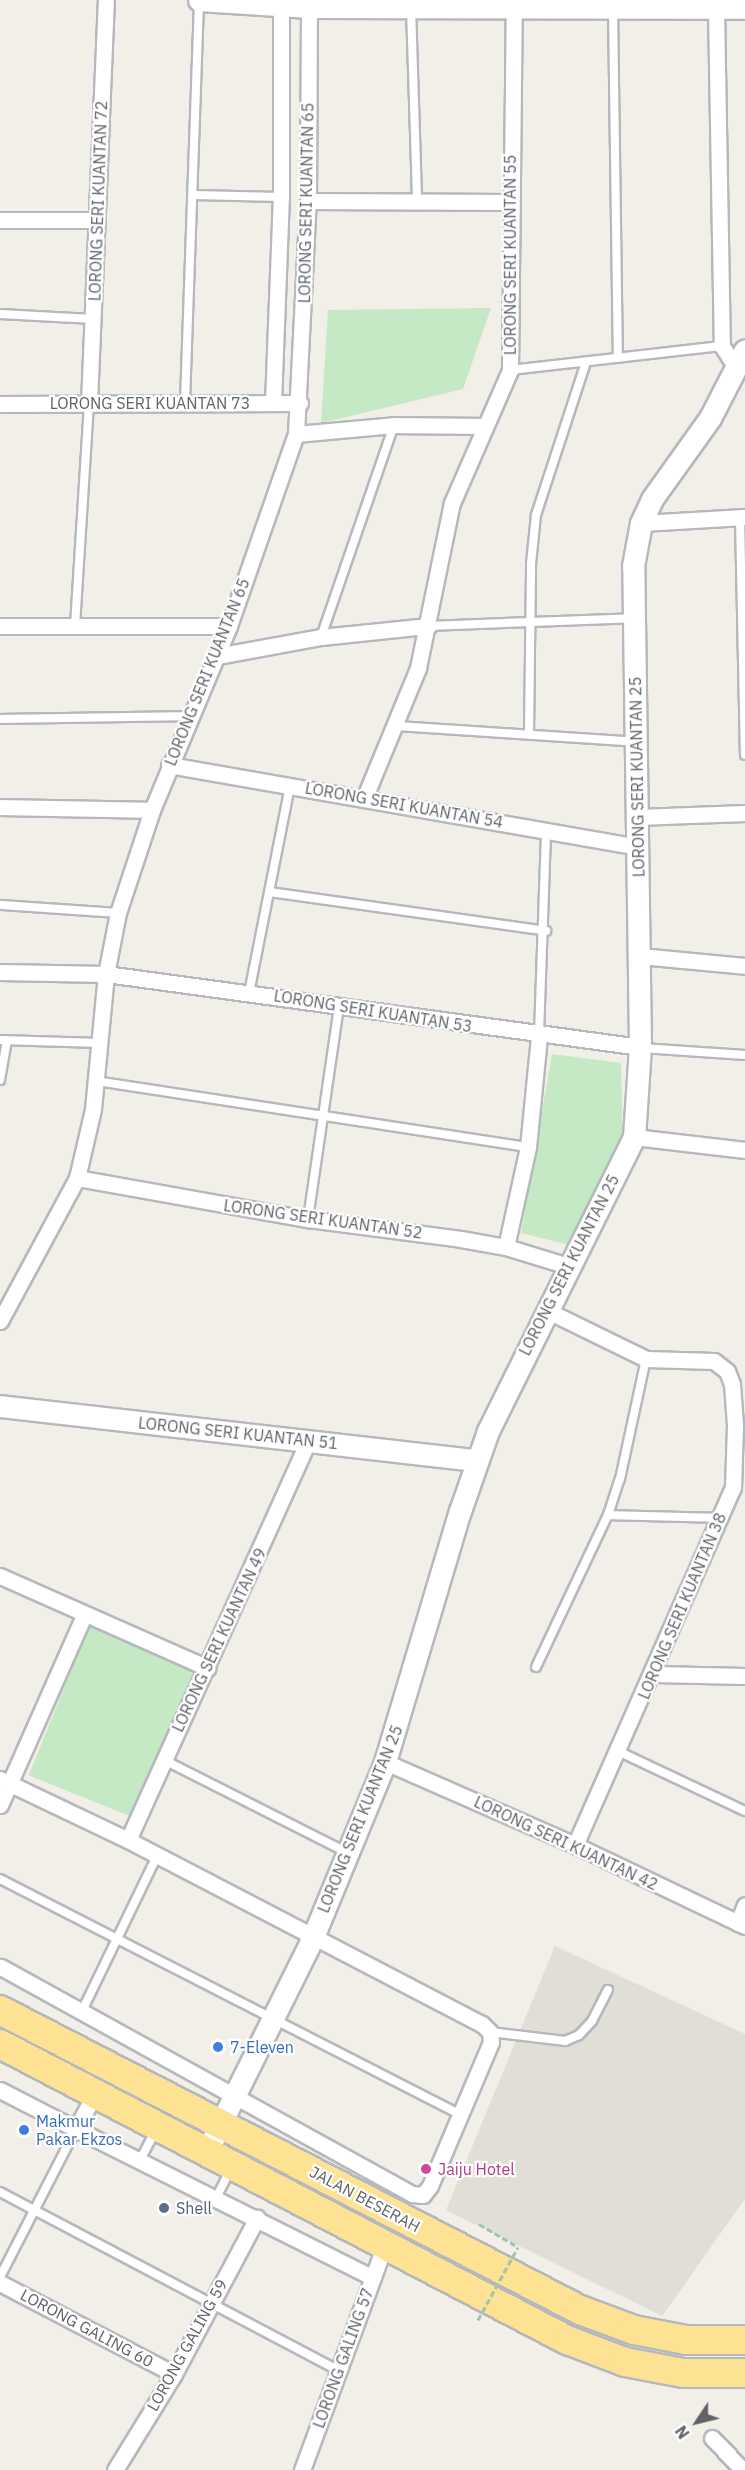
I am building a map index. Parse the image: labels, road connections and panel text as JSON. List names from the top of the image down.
{
  "streets": {
    "highway": ["JALAN BESERAH"],
    "street": [
      "LORONG SERI KUANTAN 72",
      "LORONG SERI KUANTAN 65",
      "LORONG SERI KUANTAN 55",
      "LORONG SERI KUANTAN 73",
      "LORONG SERI KUANTAN 25",
      "LORONG SERI KUANTAN 54",
      "LORONG SERI KUANTAN 53",
      "LORONG SERI KUANTAN 52",
      "LORONG SERI KUANTAN 51",
      "LORONG SERI KUANTAN 38",
      "LORONG SERI KUANTAN 49",
      "LORONG SERI KUANTAN 42",
      "LORONG GALING 60",
      "LORONG GALING 59",
      "LORONG GALING 57"
    ]
  },
  "crossings": [
    ["LORONG SERI KUANTAN 72", "LORONG SERI KUANTAN 73"],
    ["LORONG SERI KUANTAN 65", "LORONG SERI KUANTAN 73"],
    ["LORONG SERI KUANTAN 65", "LORONG SERI KUANTAN 54"],
    ["LORONG SERI KUANTAN 65", "LORONG SERI KUANTAN 53"],
    ["LORONG SERI KUANTAN 65", "LORONG SERI KUANTAN 52"],
    ["LORONG SERI KUANTAN 55", "LORONG SERI KUANTAN 54"],
    ["LORONG SERI KUANTAN 25", "LORONG SERI KUANTAN 54"],
    ["LORONG SERI KUANTAN 25", "LORONG SERI KUANTAN 53"],
    ["LORONG SERI KUANTAN 25", "LORONG SERI KUANTAN 52"],
    ["LORONG SERI KUANTAN 25", "LORONG SERI KUANTAN 51"],
    ["LORONG SERI KUANTAN 25", "LORONG SERI KUANTAN 38"],
    ["LORONG SERI KUANTAN 25", "LORONG SERI KUANTAN 42"],
    ["LORONG SERI KUANTAN 25", "JALAN BESERAH"],
    ["LORONG SERI KUANTAN 51", "LORONG SERI KUANTAN 49"],
    ["LORONG SERI KUANTAN 38", "LORONG SERI KUANTAN 42"],
    ["JALAN BESERAH", "LORONG GALING 57"],
    ["LORONG GALING 60", "LORONG GALING 59"]
  ],
  "places": [
    "7-Eleven",
    "Makmur Pakar Ekzos",
    "Jaiju Hotel",
    "Shell"
  ],
  "north": "bottom left"
}
